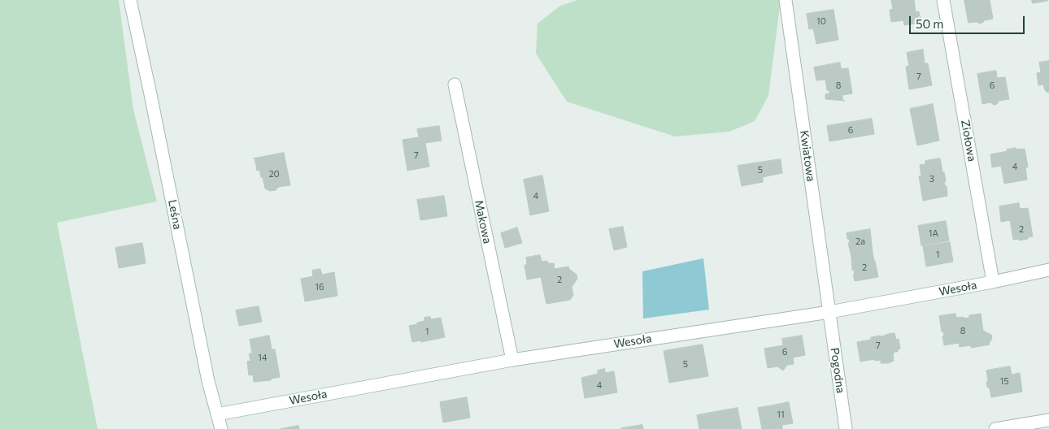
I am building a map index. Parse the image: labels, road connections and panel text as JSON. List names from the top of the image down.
{
  "streets": {
    "street": [
      "Ziołowa",
      "Kwiatowa",
      "Leśna",
      "Makowa",
      "Wesoła",
      "Pogodna"
    ]
  },
  "crossings": [
    ["Ziołowa", "Wesoła"],
    ["Kwiatowa", "Wesoła"],
    ["Kwiatowa", "Pogodna"],
    ["Leśna", "Wesoła"],
    ["Makowa", "Wesoła"],
    ["Wesoła", "Pogodna"]
  ],
  "house_numbers": [
    "10",
    "7",
    "8",
    "6",
    "6",
    "7",
    "4",
    "5",
    "20",
    "3",
    "4",
    "2",
    "1A",
    "2a",
    "1",
    "2",
    "2",
    "16",
    "8",
    "1",
    "7",
    "6",
    "14",
    "5",
    "15",
    "4",
    "11"
  ],
  "scale_bar": "50 m"
}
